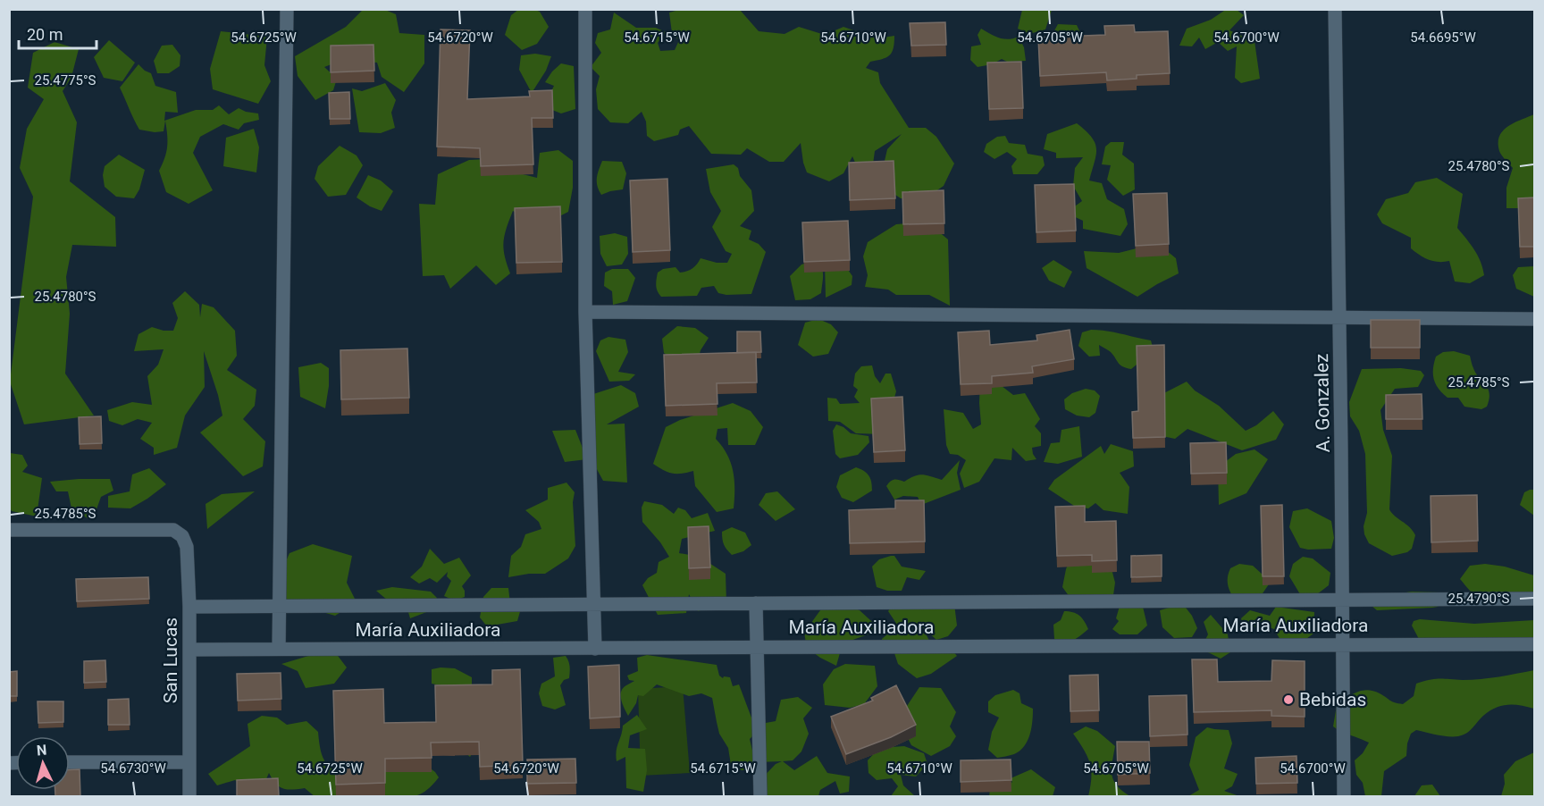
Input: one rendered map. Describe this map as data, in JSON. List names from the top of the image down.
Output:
{
  "streets": {
    "street": ["A. Gonzalez", "María Auxiliadora", "San Lucas"]
  },
  "crossings": [
    ["A. Gonzalez", "María Auxiliadora"],
    ["María Auxiliadora", "San Lucas"]
  ],
  "places": ["Bebidas"],
  "scale_bar": "20 m",
  "north": "top",
  "coordinates": [
    "54.6725°W",
    "54.6720°W",
    "54.6715°W",
    "54.6710°W",
    "54.6705°W",
    "54.6700°W",
    "54.6695°W",
    "25.4775°S",
    "25.4780°S",
    "25.4785°S",
    "25.4790°S",
    "54.6730°W"
  ]
}
